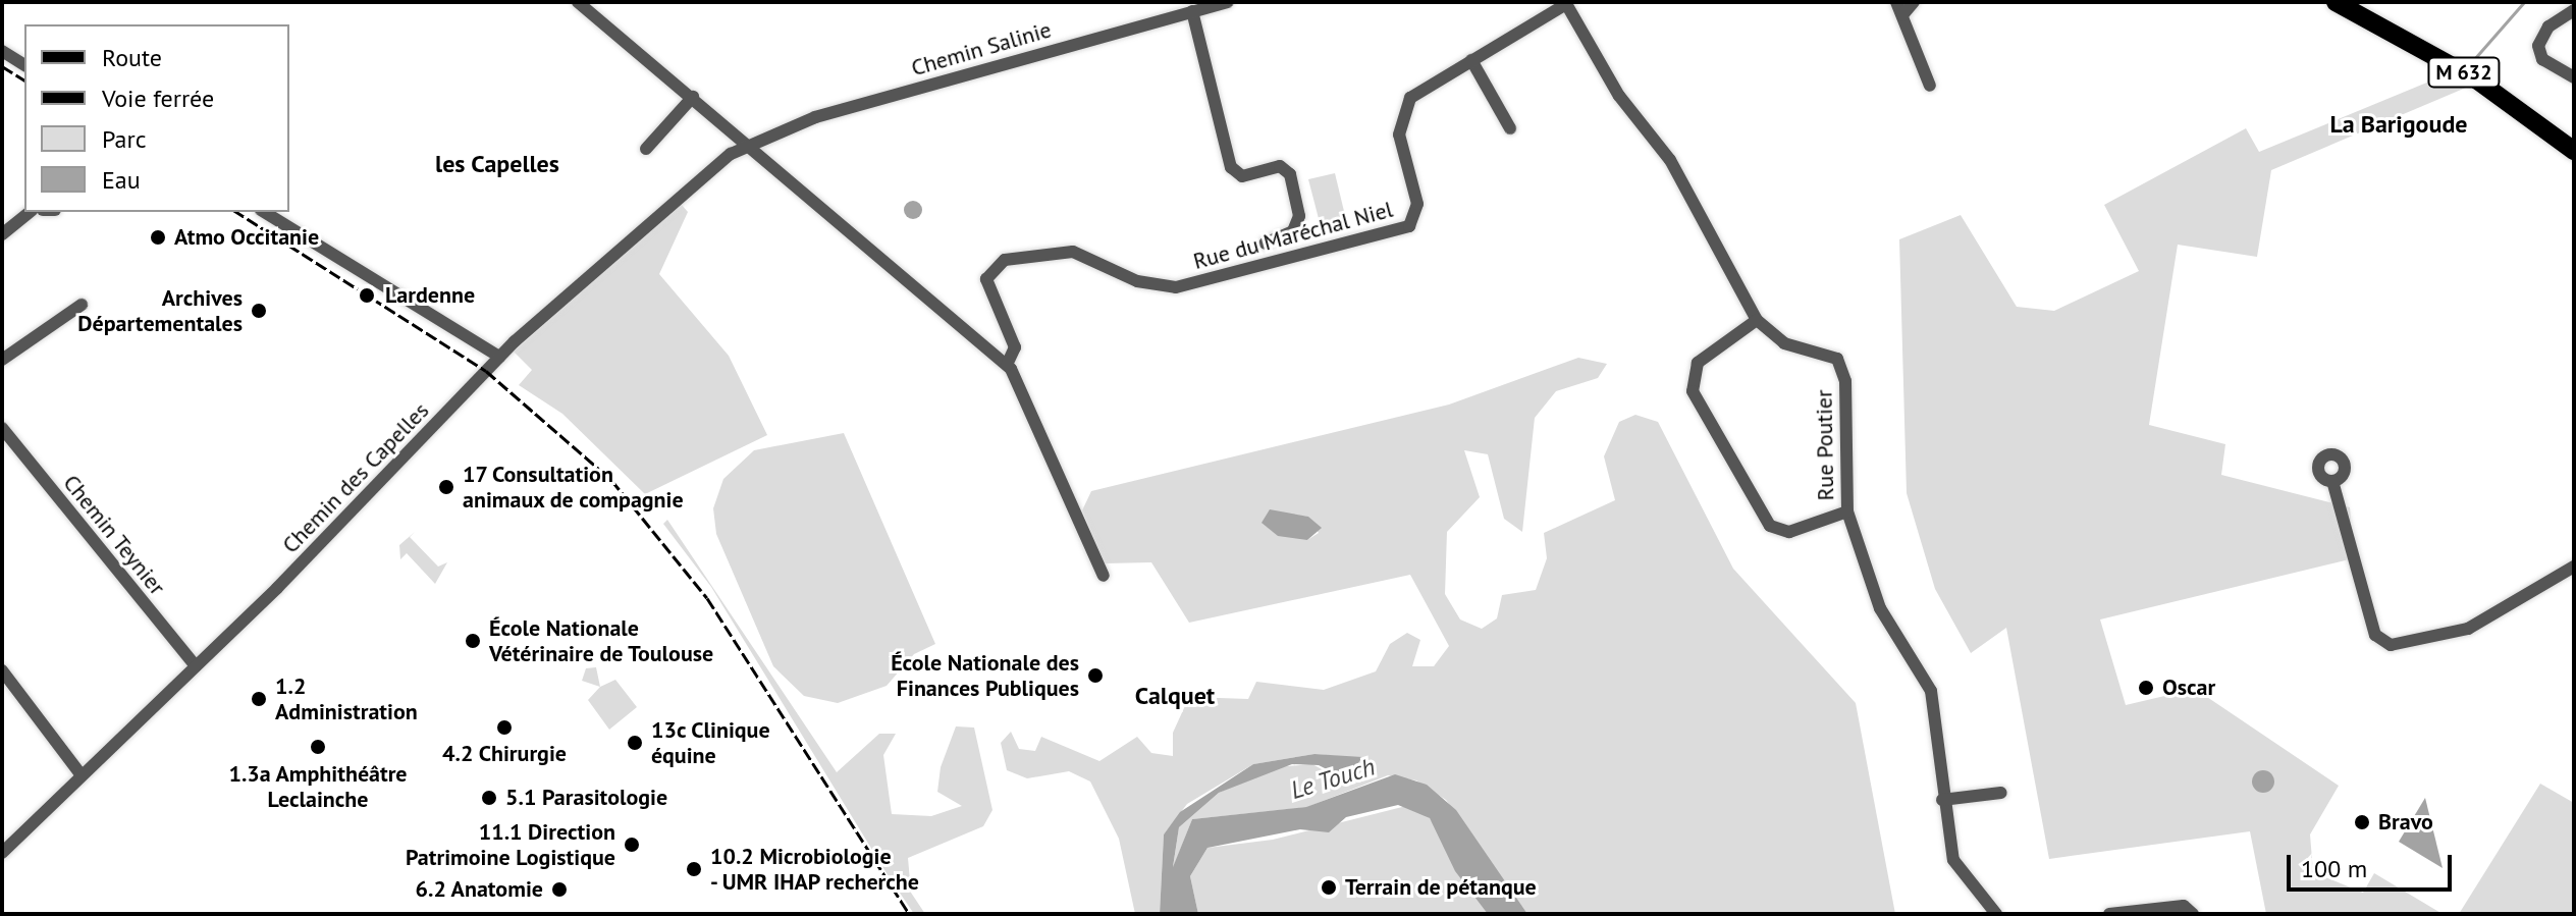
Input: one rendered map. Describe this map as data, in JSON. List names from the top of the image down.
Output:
{
  "streets": {
    "main road": ["M 632"],
    "street": [
      "Chemin Salinie",
      "Rue du Maréchal Niel",
      "Rue Poutier",
      "Chemin des Capelles",
      "Chemin Teynier"
    ]
  },
  "crossings": [
    ["Chemin Salinie", "Chemin des Capelles"],
    ["Rue du Maréchal Niel", "Rue Poutier"],
    ["Chemin des Capelles", "Chemin Teynier"]
  ],
  "districts": ["La Barigoude", "les Capelles", "Calquet"],
  "water": ["Le Touch"],
  "places": [
    "Atmo Occitanie",
    "Lardenne",
    "Archives Départementales",
    "17 Consultation animaux de compagnie",
    "École Nationale Vétérinaire de Toulouse",
    "École Nationale des Finances Publiques",
    "Oscar",
    "1.2 Administration",
    "4.2 Chirurgie",
    "13c Clinique équine",
    "1.3a Amphithéâtre Leclainche",
    "5.1 Parasitologie",
    "Bravo",
    "11.1 Direction Patrimoine Logistique",
    "10.2 Microbiologie - UMR IHAP recherche",
    "Terrain de pétanque",
    "6.2 Anatomie"
  ],
  "legend": [
    "Route",
    "Voie ferrée",
    "Parc",
    "Eau"
  ],
  "scale_bar": "100 m"
}
